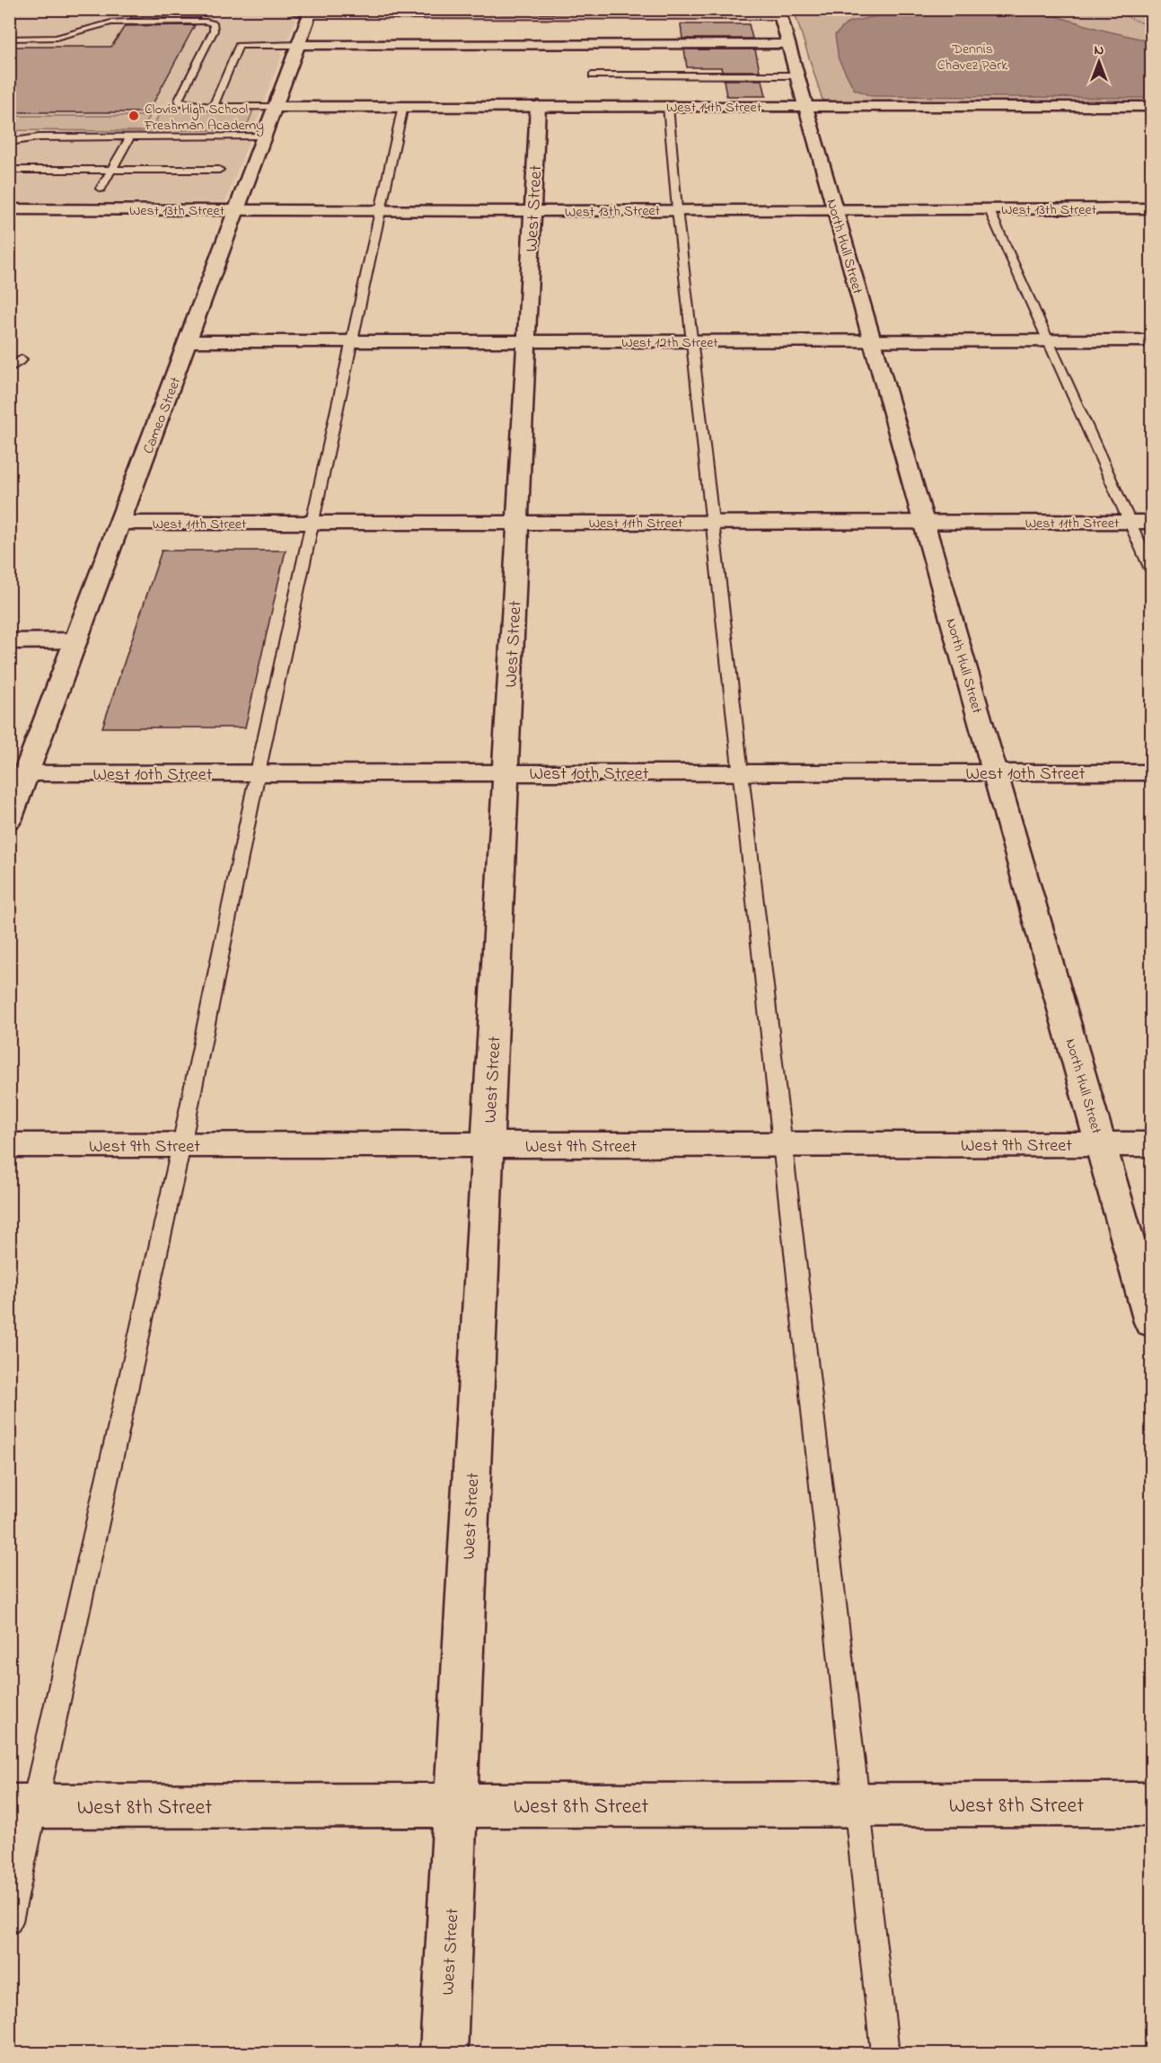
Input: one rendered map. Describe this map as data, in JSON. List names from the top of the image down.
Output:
{
  "streets": {
    "street": [
      "West 14th Street",
      "West Street",
      "West 13th Street",
      "North Hull Street",
      "West 12th Street",
      "Cameo Street",
      "West 11th Street",
      "West 10th Street",
      "West 9th Street",
      "West 8th Street"
    ]
  },
  "crossings": [
    ["West 14th Street", "West Street"],
    ["West 14th Street", "North Hull Street"],
    ["West 14th Street", "Cameo Street"],
    ["West Street", "West 13th Street"],
    ["West Street", "West 12th Street"],
    ["West Street", "West 11th Street"],
    ["West Street", "West 10th Street"],
    ["West Street", "West 9th Street"],
    ["West Street", "West 8th Street"],
    ["West 13th Street", "North Hull Street"],
    ["West 13th Street", "Cameo Street"],
    ["North Hull Street", "West 12th Street"],
    ["North Hull Street", "West 11th Street"],
    ["North Hull Street", "West 10th Street"],
    ["North Hull Street", "West 9th Street"],
    ["West 12th Street", "Cameo Street"],
    ["Cameo Street", "West 11th Street"],
    ["Cameo Street", "West 10th Street"]
  ],
  "parks": ["Dennis Chavez Park"],
  "places": ["Clovis High School Freshman Academy"],
  "north": "top"
}
